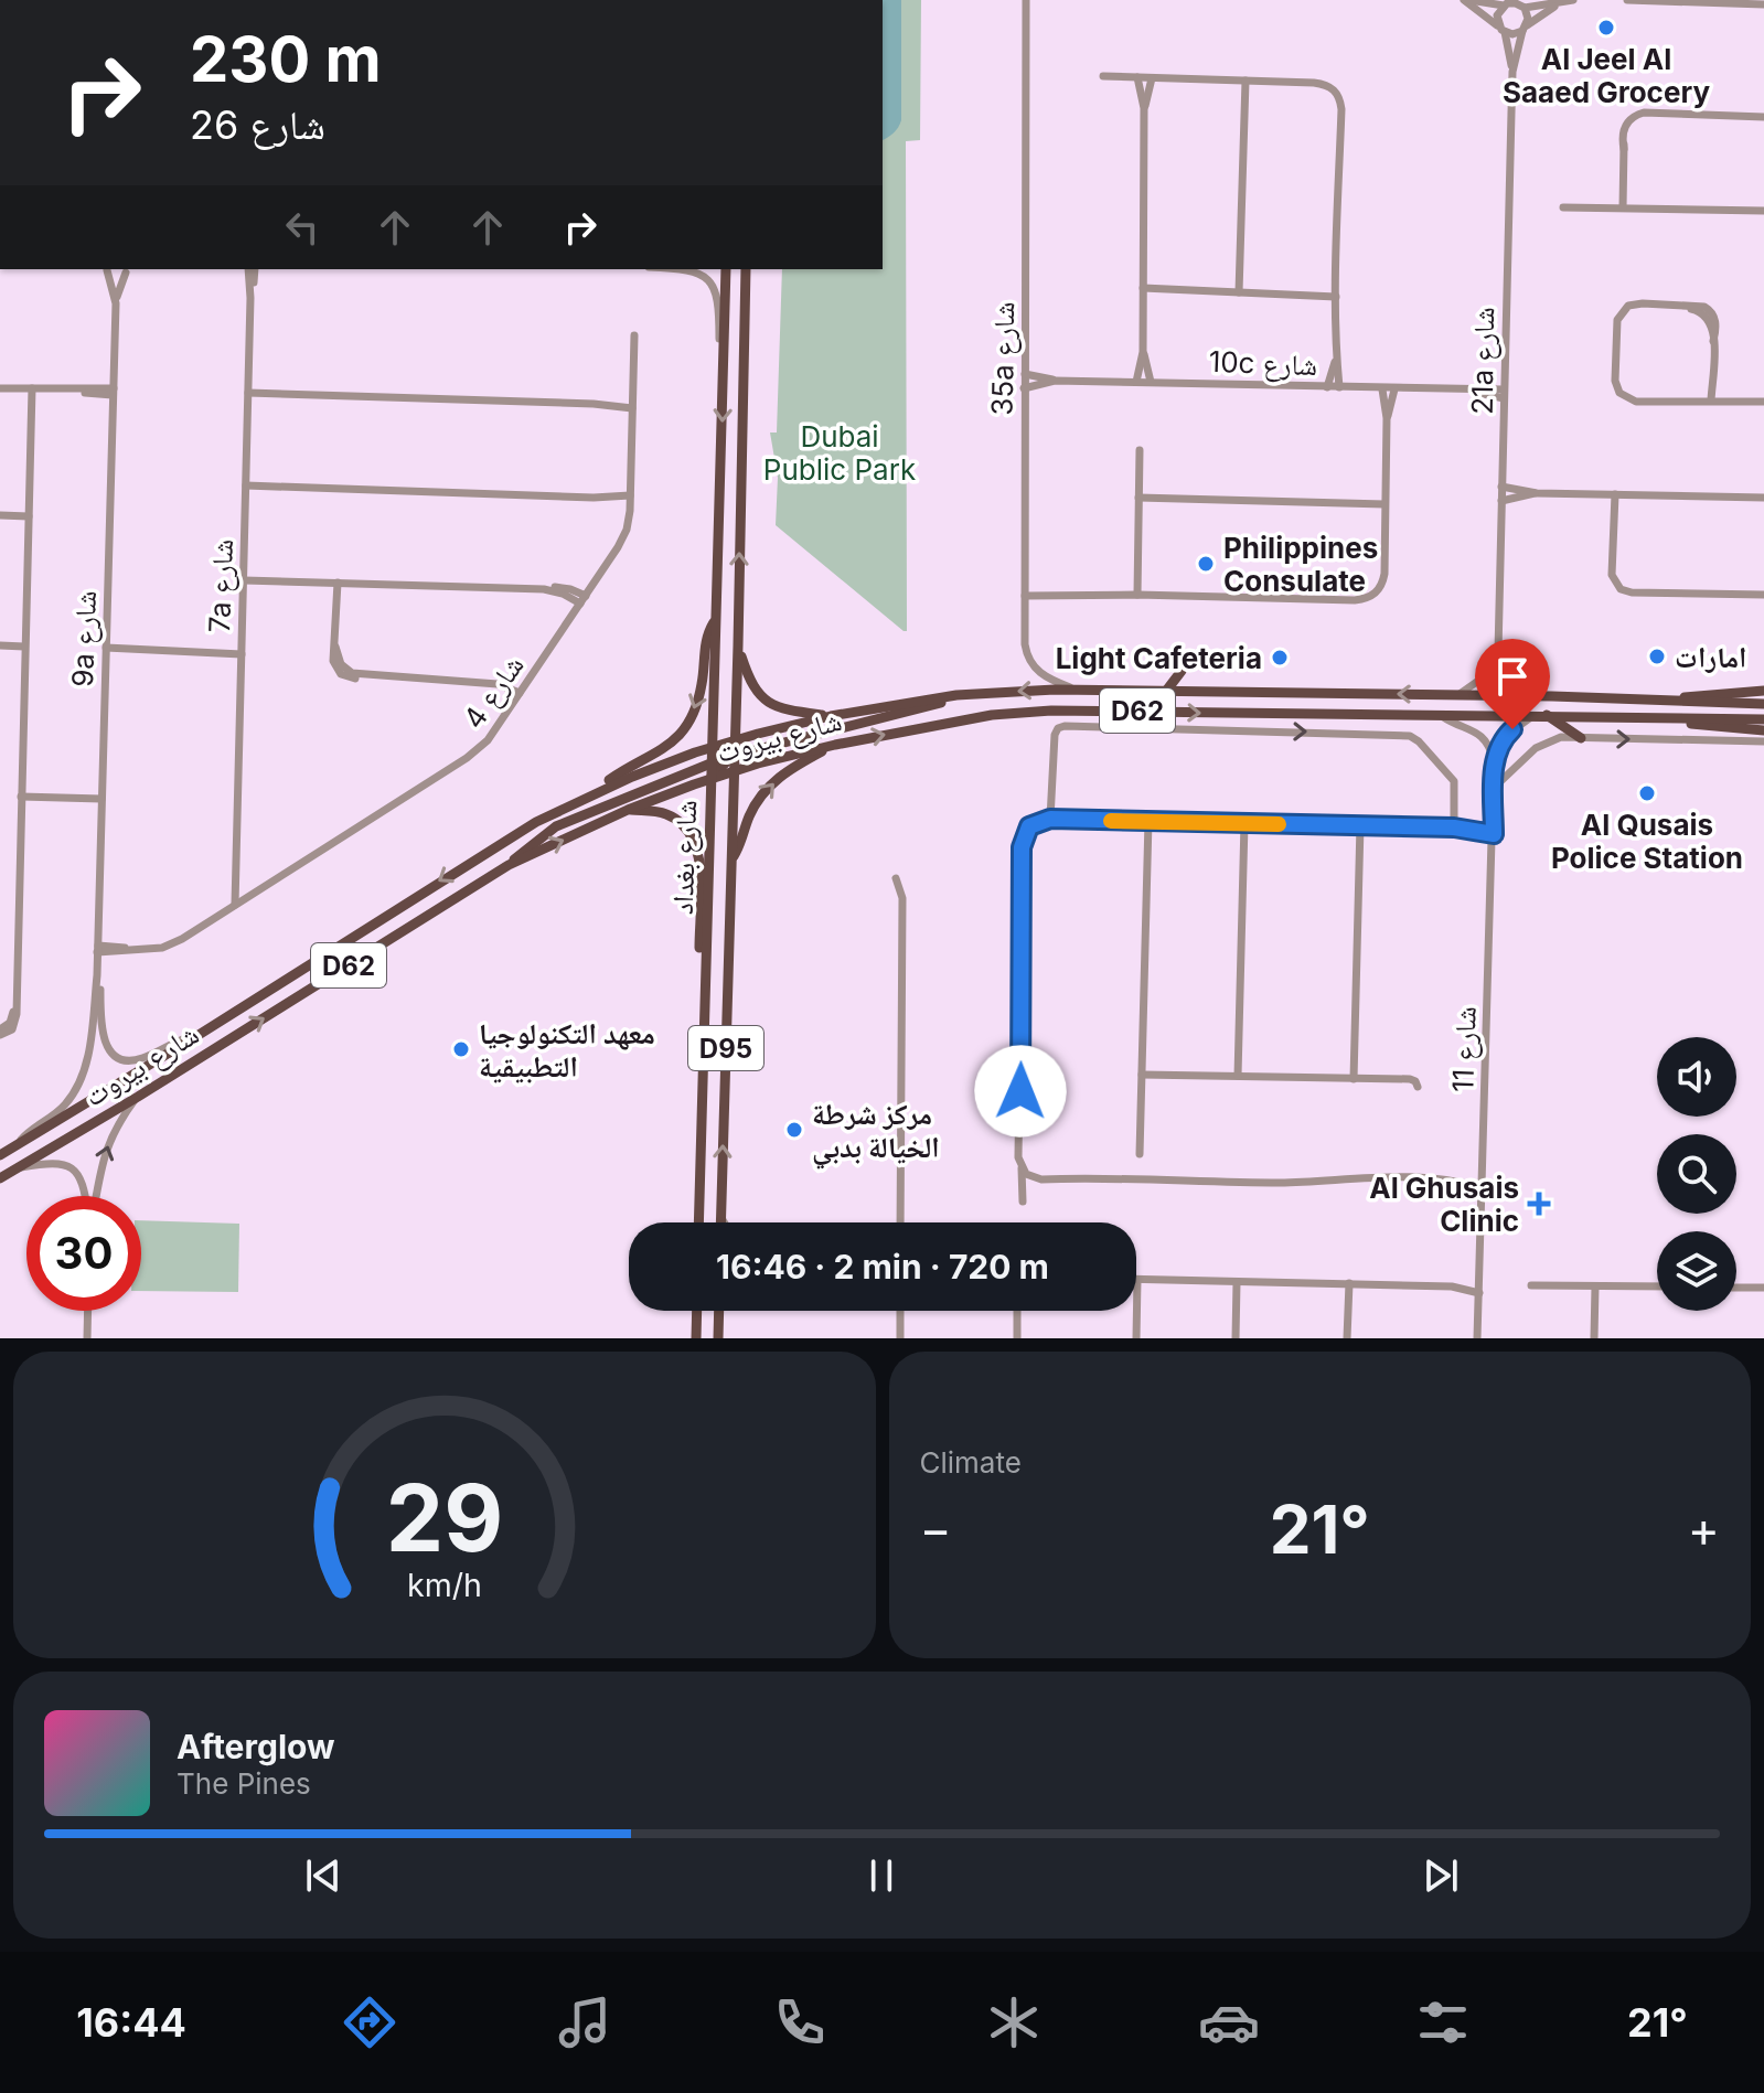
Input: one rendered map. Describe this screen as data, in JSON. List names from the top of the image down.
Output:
{
  "streets": {
    "main road": [
      "D62",
      "شارع بيروت",
      "شارع بغداد",
      "D95"
    ],
    "street": [
      "35a شارع",
      "21a شارع",
      "10c شارع",
      "7a شارع",
      "9a شارع",
      "شارع 4",
      "شارع 11"
    ]
  },
  "crossings": [
    ["35a شارع", "10c شارع"],
    ["35a شارع", "شارع بيروت"],
    ["21a شارع", "10c شارع"],
    ["7a شارع", "شارع 4"],
    ["9a شارع", "شارع 4"],
    ["9a شارع", "شارع بيروت"],
    ["شارع بيروت", "شارع بغداد"]
  ],
  "parks": ["Dubai Public Park"],
  "places": {
    "other": [
      "Al Jeel Al Saaed Grocery",
      "Philippines Consulate",
      "امارات",
      "Light Cafeteria",
      "Al Qusais Police Station",
      "معهد التكنولوجيا التطبيقية",
      "مركز شرطة الخيالة بدبي"
    ],
    "health": ["Al Ghusais Clinic"]
  },
  "page": {
    "turn": ["230 m", "شارع 26"],
    "limit": "30",
    "trip": "16:46 · 2 min · 720 m",
    "tile": "Climate",
    "heat": ["−", "21°", "+"],
    "song": ["Afterglow", "The Pines"],
    "tabs": ["16:44", "21°"],
    "gauge": ["29", "km/h"]
  }
}
